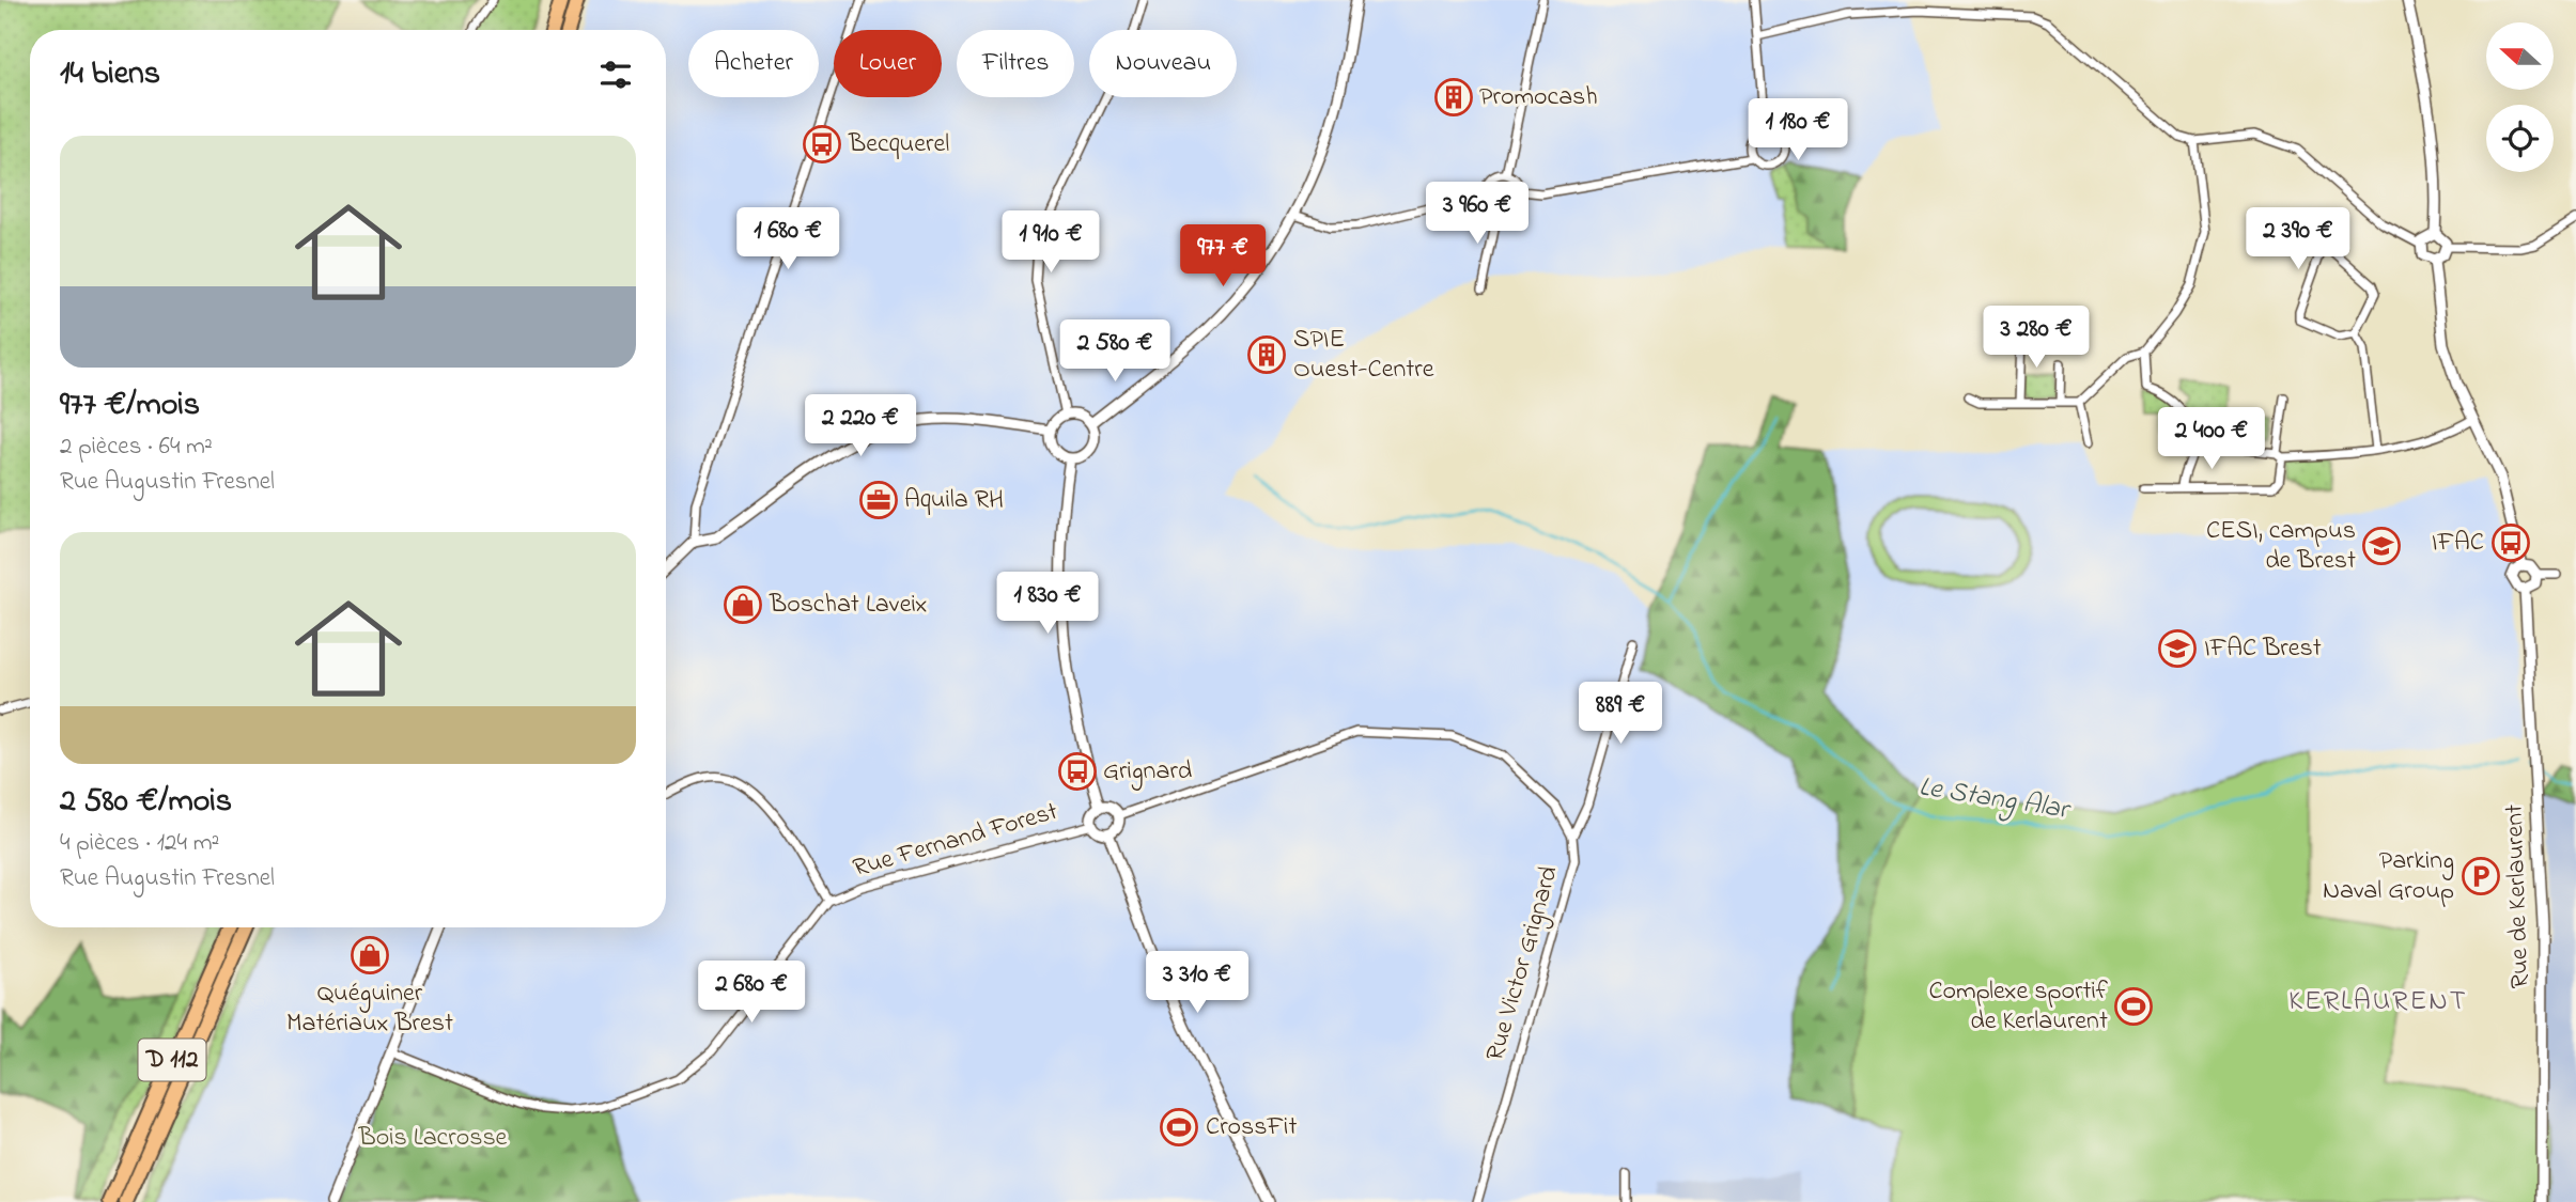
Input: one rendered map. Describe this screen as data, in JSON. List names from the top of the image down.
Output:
{
  "streets": {
    "highway": ["D 112"],
    "street": ["Rue Fernand Forest", "Rue de Kerlaurent", "Rue Victor Grignard"]
  },
  "crossings": [
    ["Rue Fernand Forest", "Rue Victor Grignard"]
  ],
  "districts": ["KERLAURENT"],
  "water": ["Le Stang Alar"],
  "parks": ["Bois Lacrosse"],
  "places": {
    "building": ["Promocash", "SPIE Ouest-Centre"],
    "bus stop": ["Becquerel", "IFAC", "Grignard"],
    "office": ["Aquila RH"],
    "school or university": ["CESI, campus de Brest", "IFAC Brest"],
    "shop": ["Boschat Laveix", "Quéguiner Matériaux Brest"],
    "parking": ["Parking Naval Group"],
    "sports": ["Complexe sportif de Kerlaurent", "CrossFit"]
  },
  "north": "left",
  "page": {
    "chip": [
      "Acheter",
      "Louer",
      "Filtres",
      "Nouveau"
    ],
    "heading": "14 biens",
    "price": [
      "1 180 €",
      "3 960 €",
      "1 680 €",
      "2 390 €",
      "1 910 €",
      "977 €",
      "3 280 €",
      "2 580 €",
      "2 220 €",
      "2 400 €",
      "1 830 €",
      "889 €",
      "3 310 €",
      "2 680 €"
    ],
    "list": [
      {
        "name": "977 €/mois",
        "note": "2 pièces · 64 m² · Rue Augustin Fresnel"
      },
      {
        "name": "2 580 €/mois",
        "note": "4 pièces · 124 m² · Rue Augustin Fresnel"
      }
    ]
  }
}
